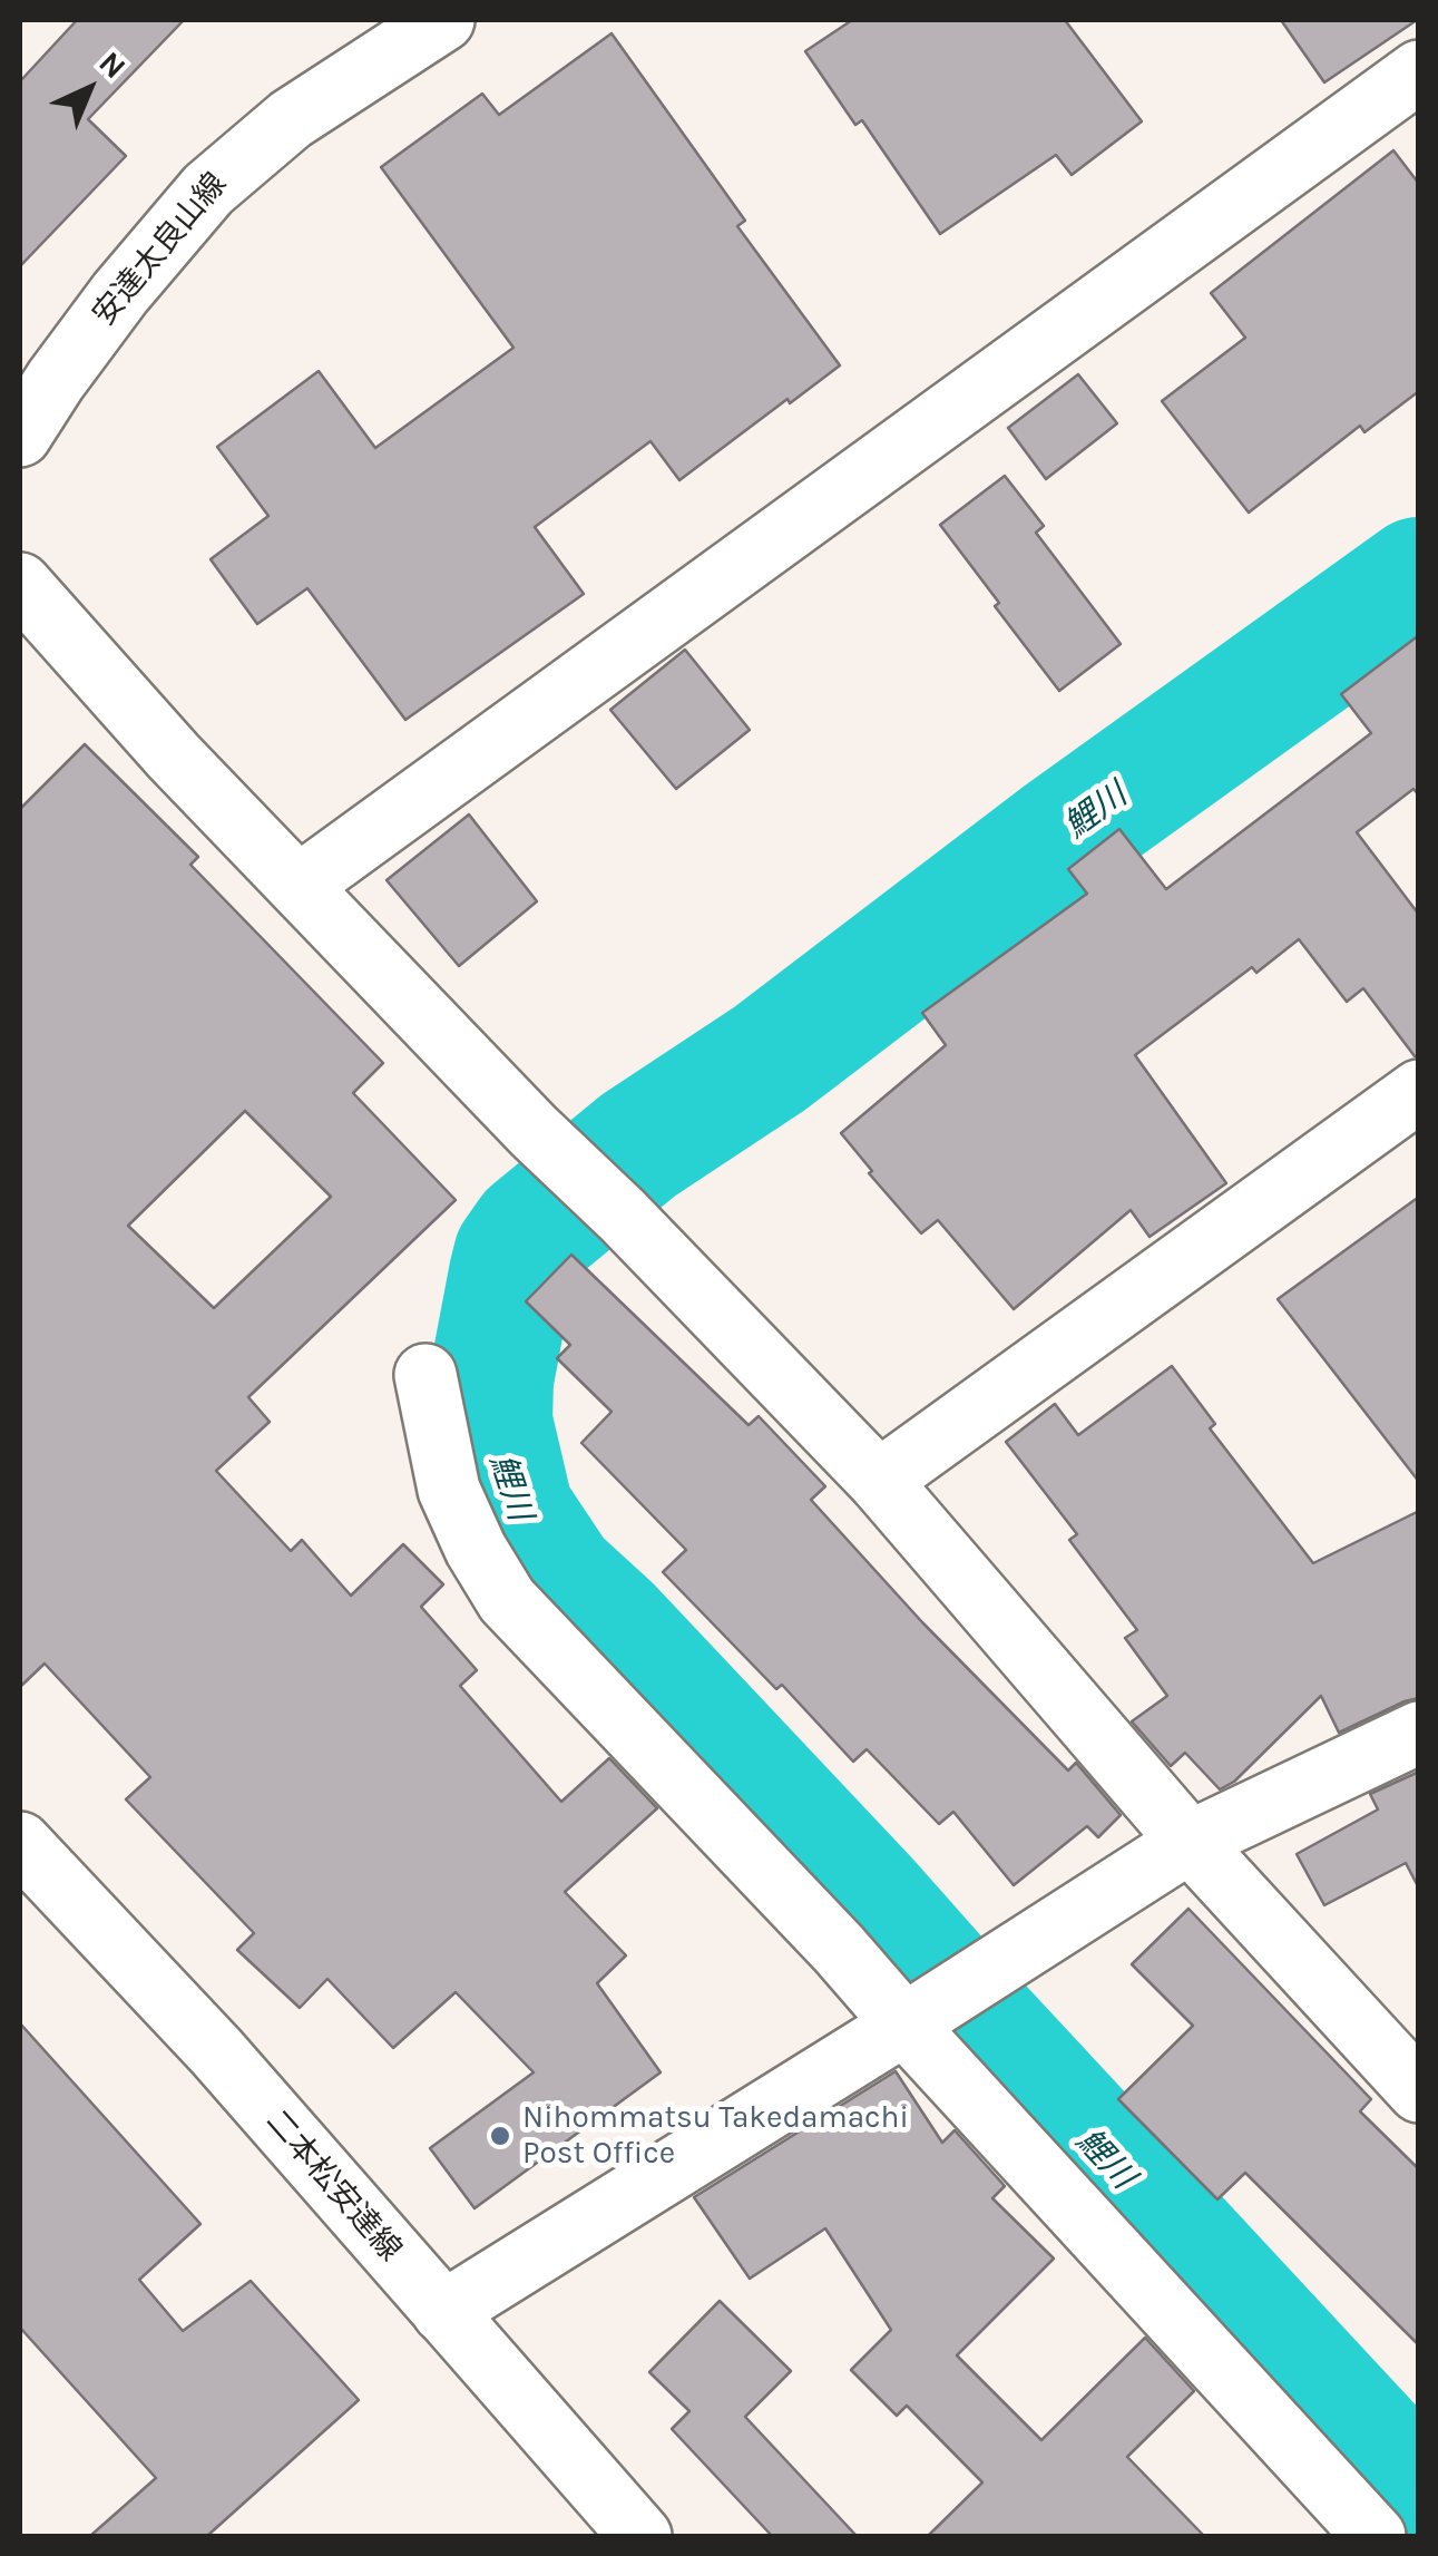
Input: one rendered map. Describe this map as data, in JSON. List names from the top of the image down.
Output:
{
  "streets": {
    "street": ["安達太良山線", "二本松安達線"]
  },
  "water": ["鯉川"],
  "places": ["Nihommatsu Takedamachi Post Office"],
  "north": "top right"
}
